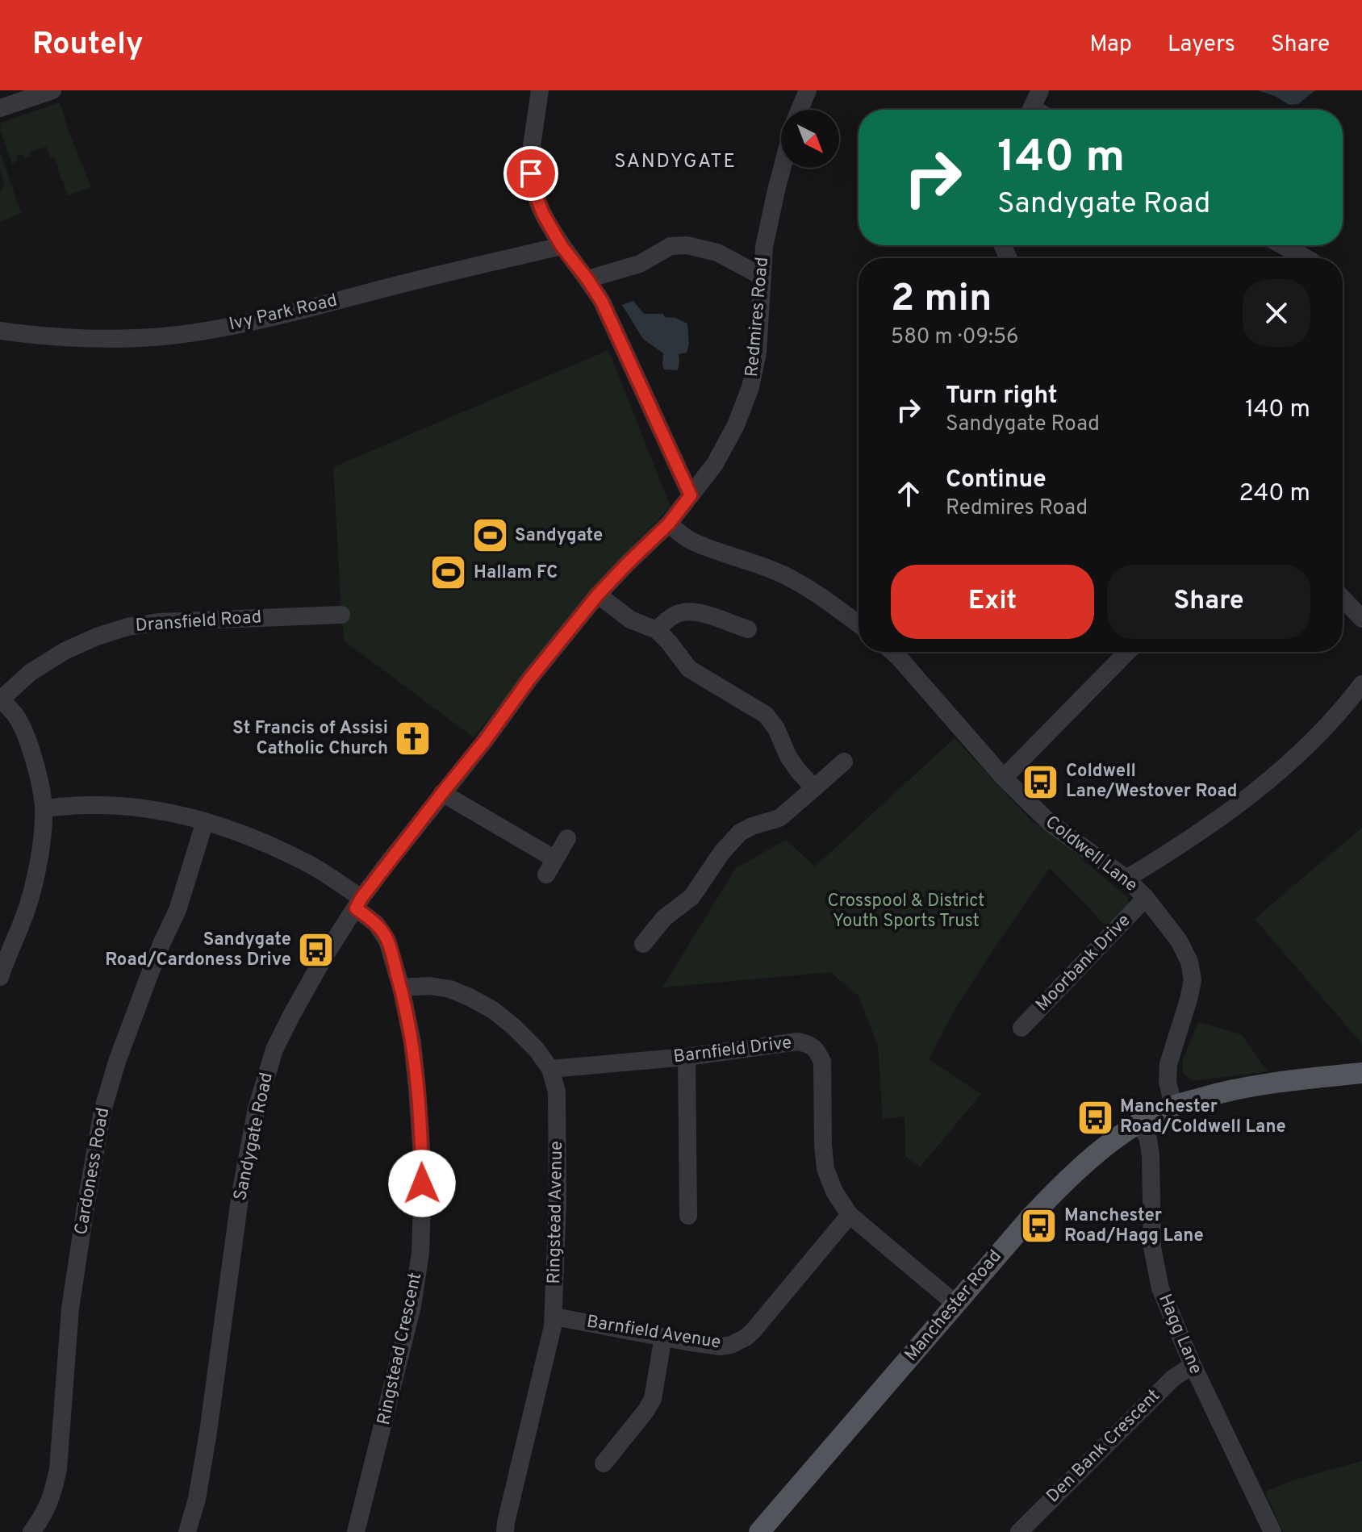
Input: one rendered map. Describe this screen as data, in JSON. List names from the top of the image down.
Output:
{
  "streets": {
    "main road": ["Manchester Road"],
    "street": [
      "Ivy Park Road",
      "Redmires Road",
      "Dransfield Road",
      "Coldwell Lane",
      "Moorbank Drive",
      "Barnfield Drive",
      "Sandygate Road",
      "Cardoness Road",
      "Ringstead Avenue",
      "Barnfield Avenue",
      "Hagg Lane",
      "Ringstead Crescent",
      "Den Bank Crescent"
    ]
  },
  "crossings": [
    ["Redmires Road", "Sandygate Road"],
    ["Coldwell Lane", "Moorbank Drive"],
    ["Coldwell Lane", "Manchester Road"],
    ["Barnfield Drive", "Ringstead Avenue"],
    ["Barnfield Drive", "Barnfield Avenue"],
    ["Sandygate Road", "Ringstead Crescent"],
    ["Cardoness Road", "Ringstead Crescent"],
    ["Ringstead Avenue", "Barnfield Avenue"],
    ["Ringstead Avenue", "Ringstead Crescent"],
    ["Manchester Road", "Hagg Lane"],
    ["Hagg Lane", "Den Bank Crescent"]
  ],
  "districts": ["SANDYGATE"],
  "parks": ["Crosspool & District Youth Sports Trust"],
  "places": {
    "sports": ["Sandygate", "Hallam FC"],
    "church": ["St Francis of Assisi Catholic Church"],
    "bus stop": [
      "Coldwell Lane/Westover Road",
      "Sandygate Road/Cardoness Drive",
      "Manchester Road/Coldwell Lane",
      "Manchester Road/Hagg Lane"
    ]
  },
  "north": "bottom right",
  "page": {
    "header": "Routely",
    "nav": ["Map", "Layers", "Share"],
    "turn": ["140 m", "Sandygate Road"],
    "heading": ["2 min", "580 m · 09:56"],
    "list": [
      {
        "name": "Turn right",
        "note": "Sandygate Road",
        "value": "140 m"
      },
      {
        "name": "Continue",
        "note": "Redmires Road",
        "value": "240 m"
      }
    ],
    "buttons": ["Exit", "Share"]
  }
}
